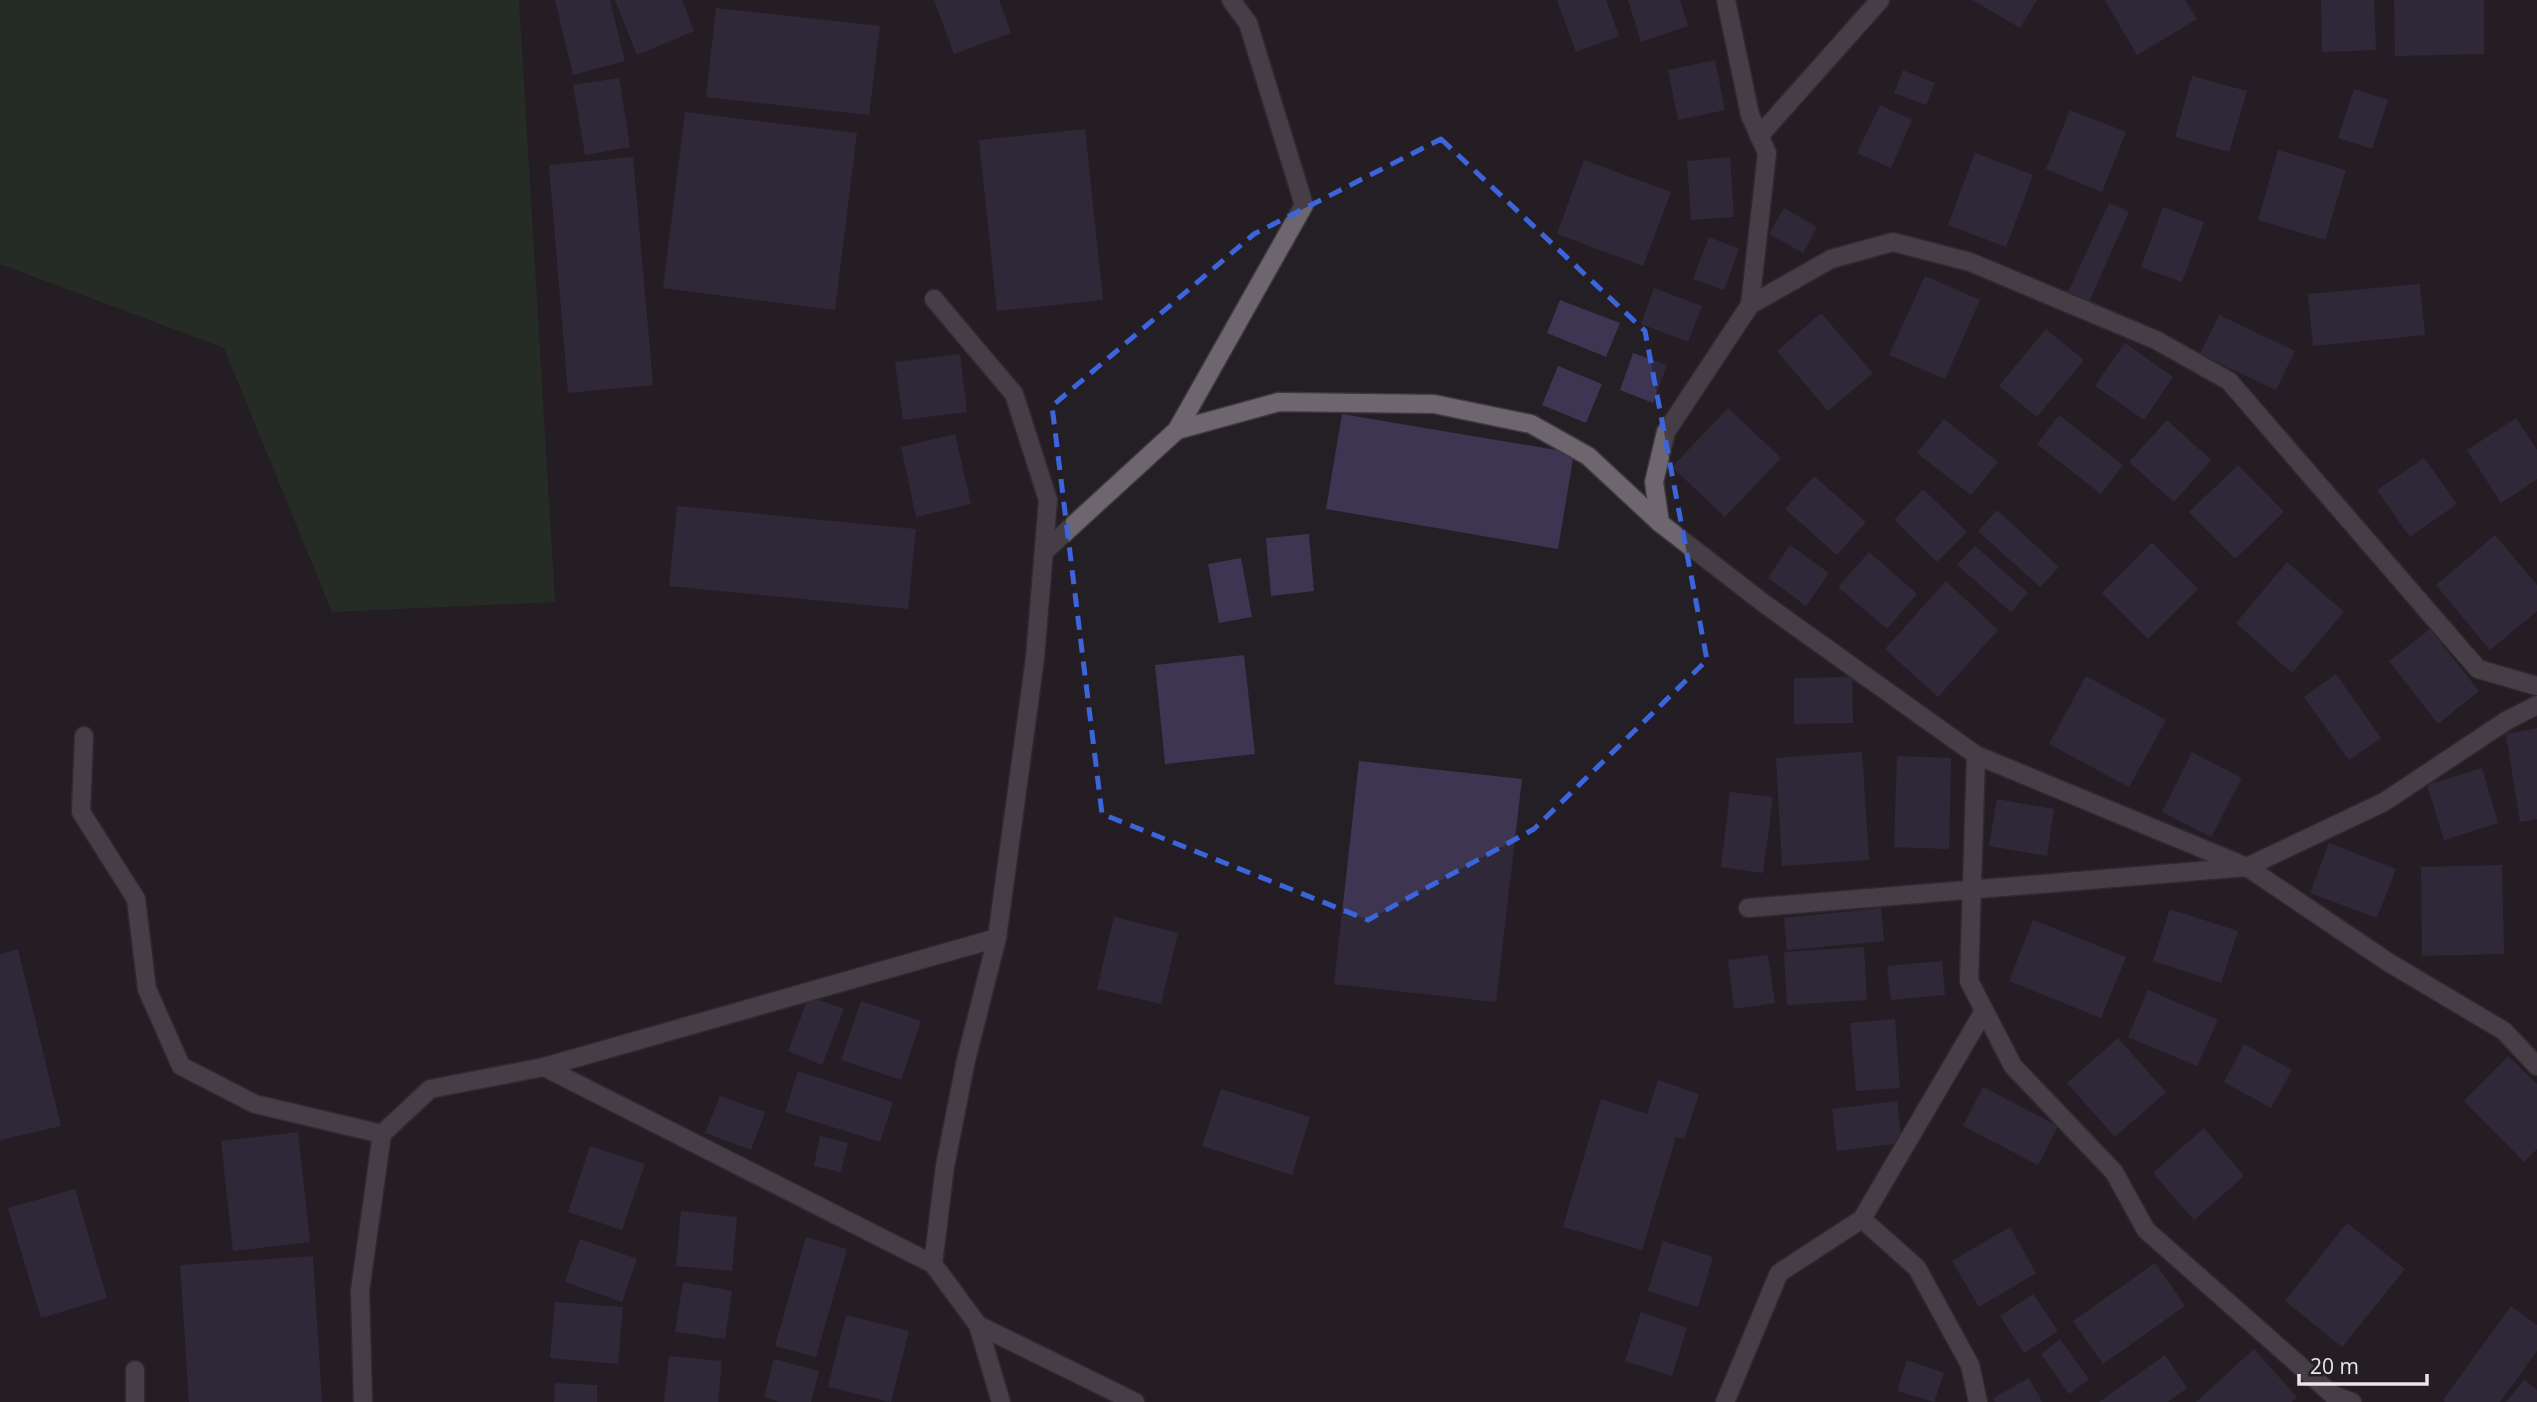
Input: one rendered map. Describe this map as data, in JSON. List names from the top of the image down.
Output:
{
  "scale_bar": "20 m"
}
